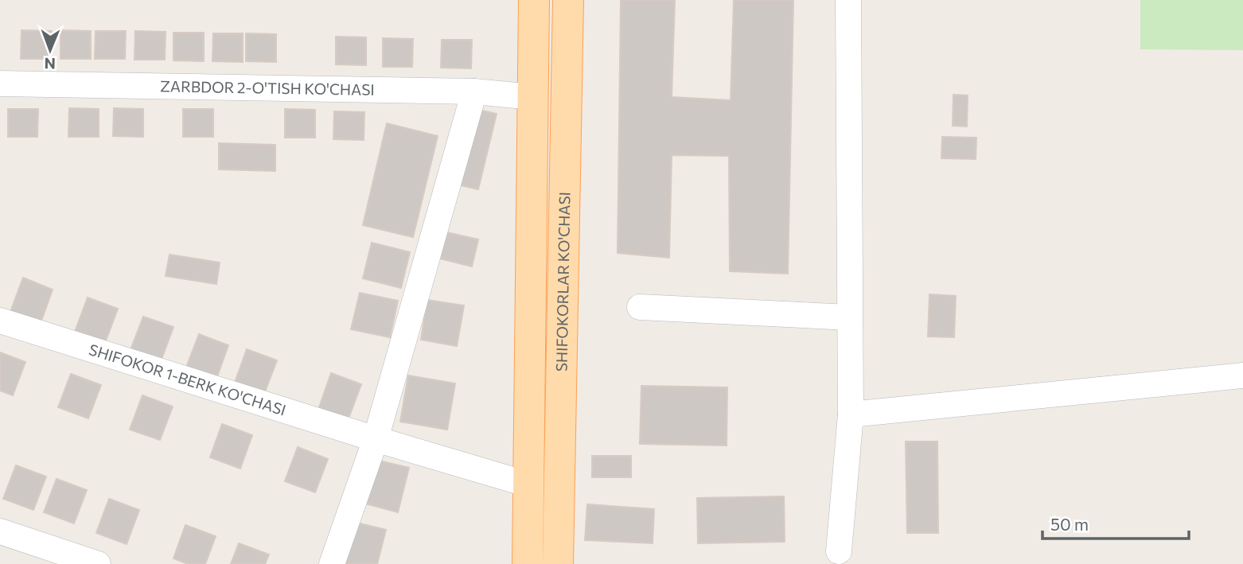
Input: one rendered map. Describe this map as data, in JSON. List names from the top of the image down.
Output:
{
  "streets": {
    "main road": ["SHIFOKORLAR KO'CHASI"],
    "street": ["ZARBDOR 2-O'TISH KO'CHASI", "SHIFOKOR 1-BERK KO'CHASI"]
  },
  "crossings": [
    ["ZARBDOR 2-O'TISH KO'CHASI", "SHIFOKORLAR KO'CHASI"],
    ["SHIFOKORLAR KO'CHASI", "SHIFOKOR 1-BERK KO'CHASI"]
  ],
  "scale_bar": "50 m",
  "north": "bottom"
}
